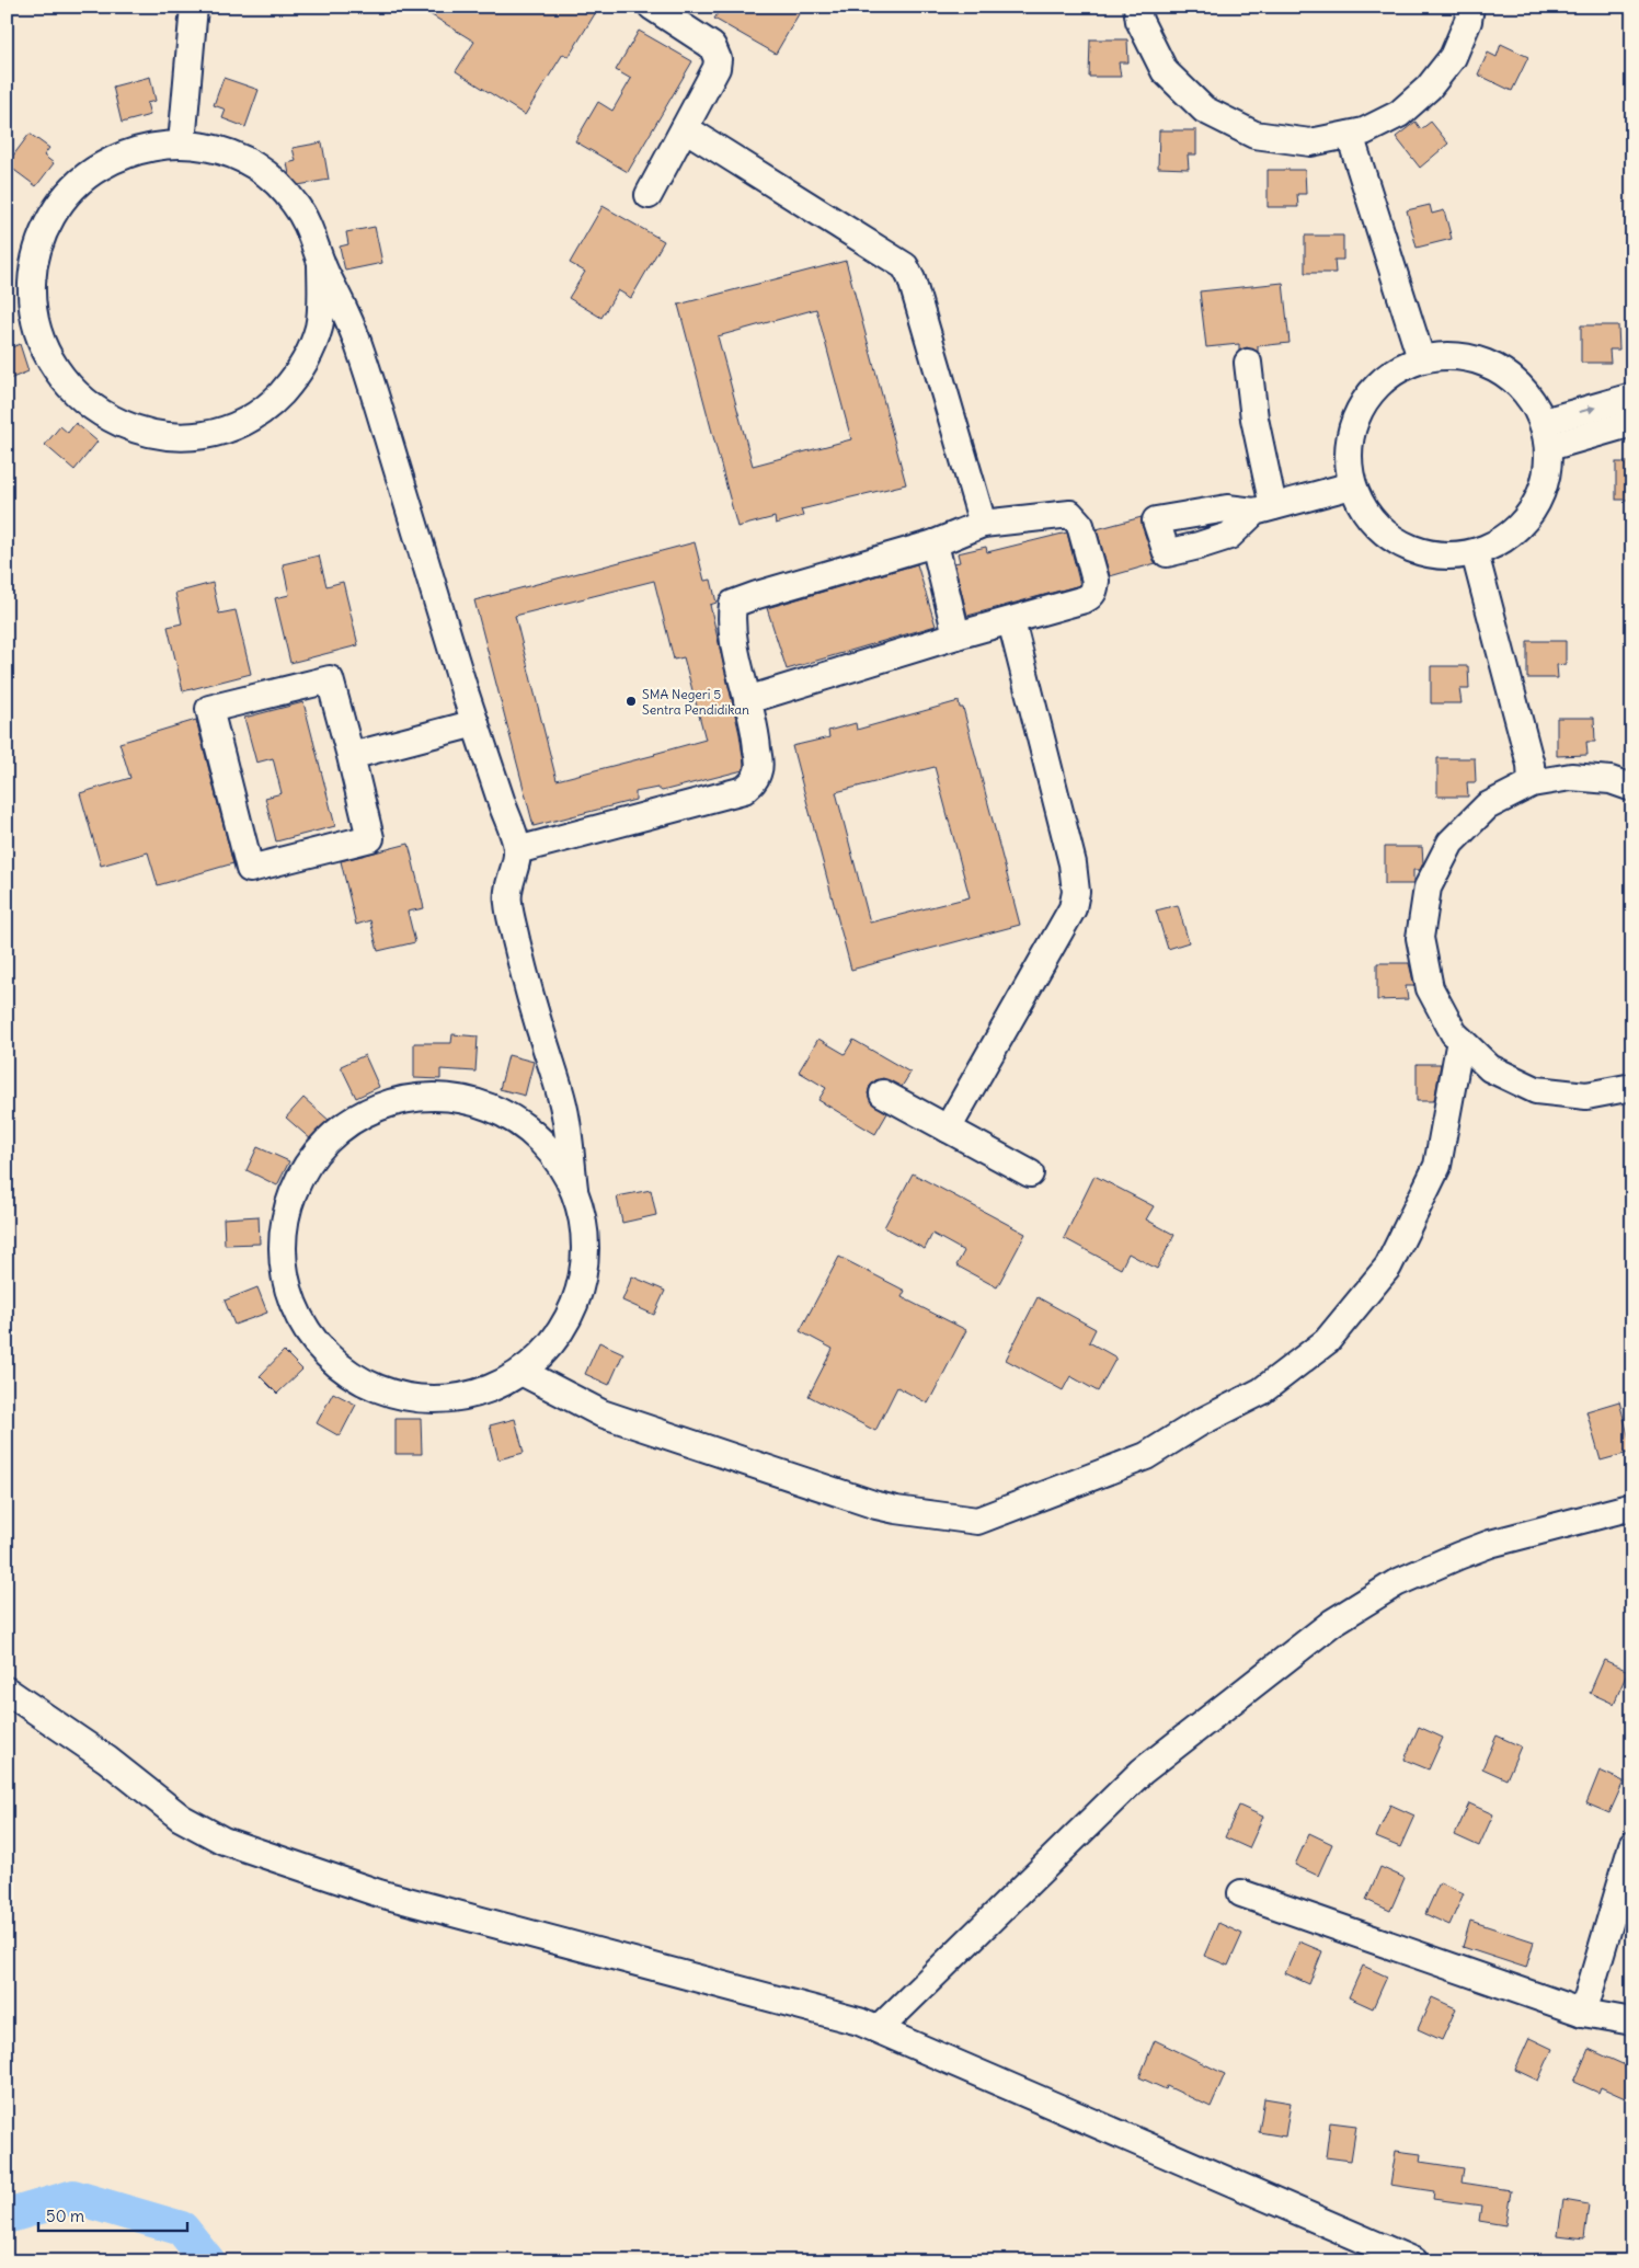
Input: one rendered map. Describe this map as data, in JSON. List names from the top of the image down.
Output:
{
  "places": ["SMA Negeri 5 Sentra Pendidikan"],
  "scale_bar": "50 m"
}
